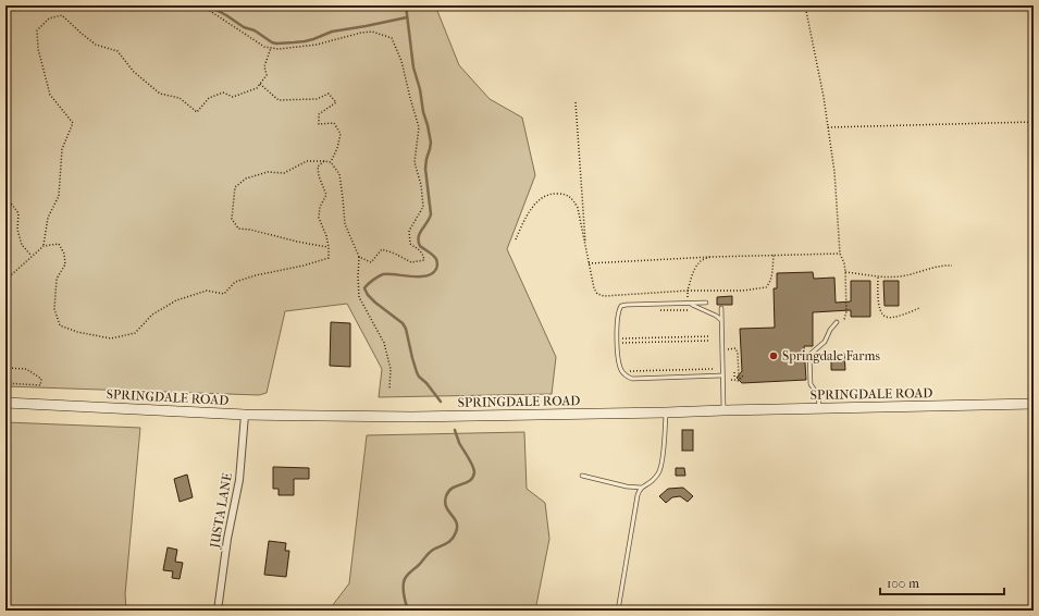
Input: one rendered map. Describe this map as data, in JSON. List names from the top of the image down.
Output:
{
  "streets": {
    "main road": ["SPRINGDALE ROAD"],
    "street": ["JUSTA LANE"]
  },
  "crossings": [
    ["SPRINGDALE ROAD", "JUSTA LANE"]
  ],
  "places": ["Springdale Farms"],
  "scale_bar": "100 m"
}
